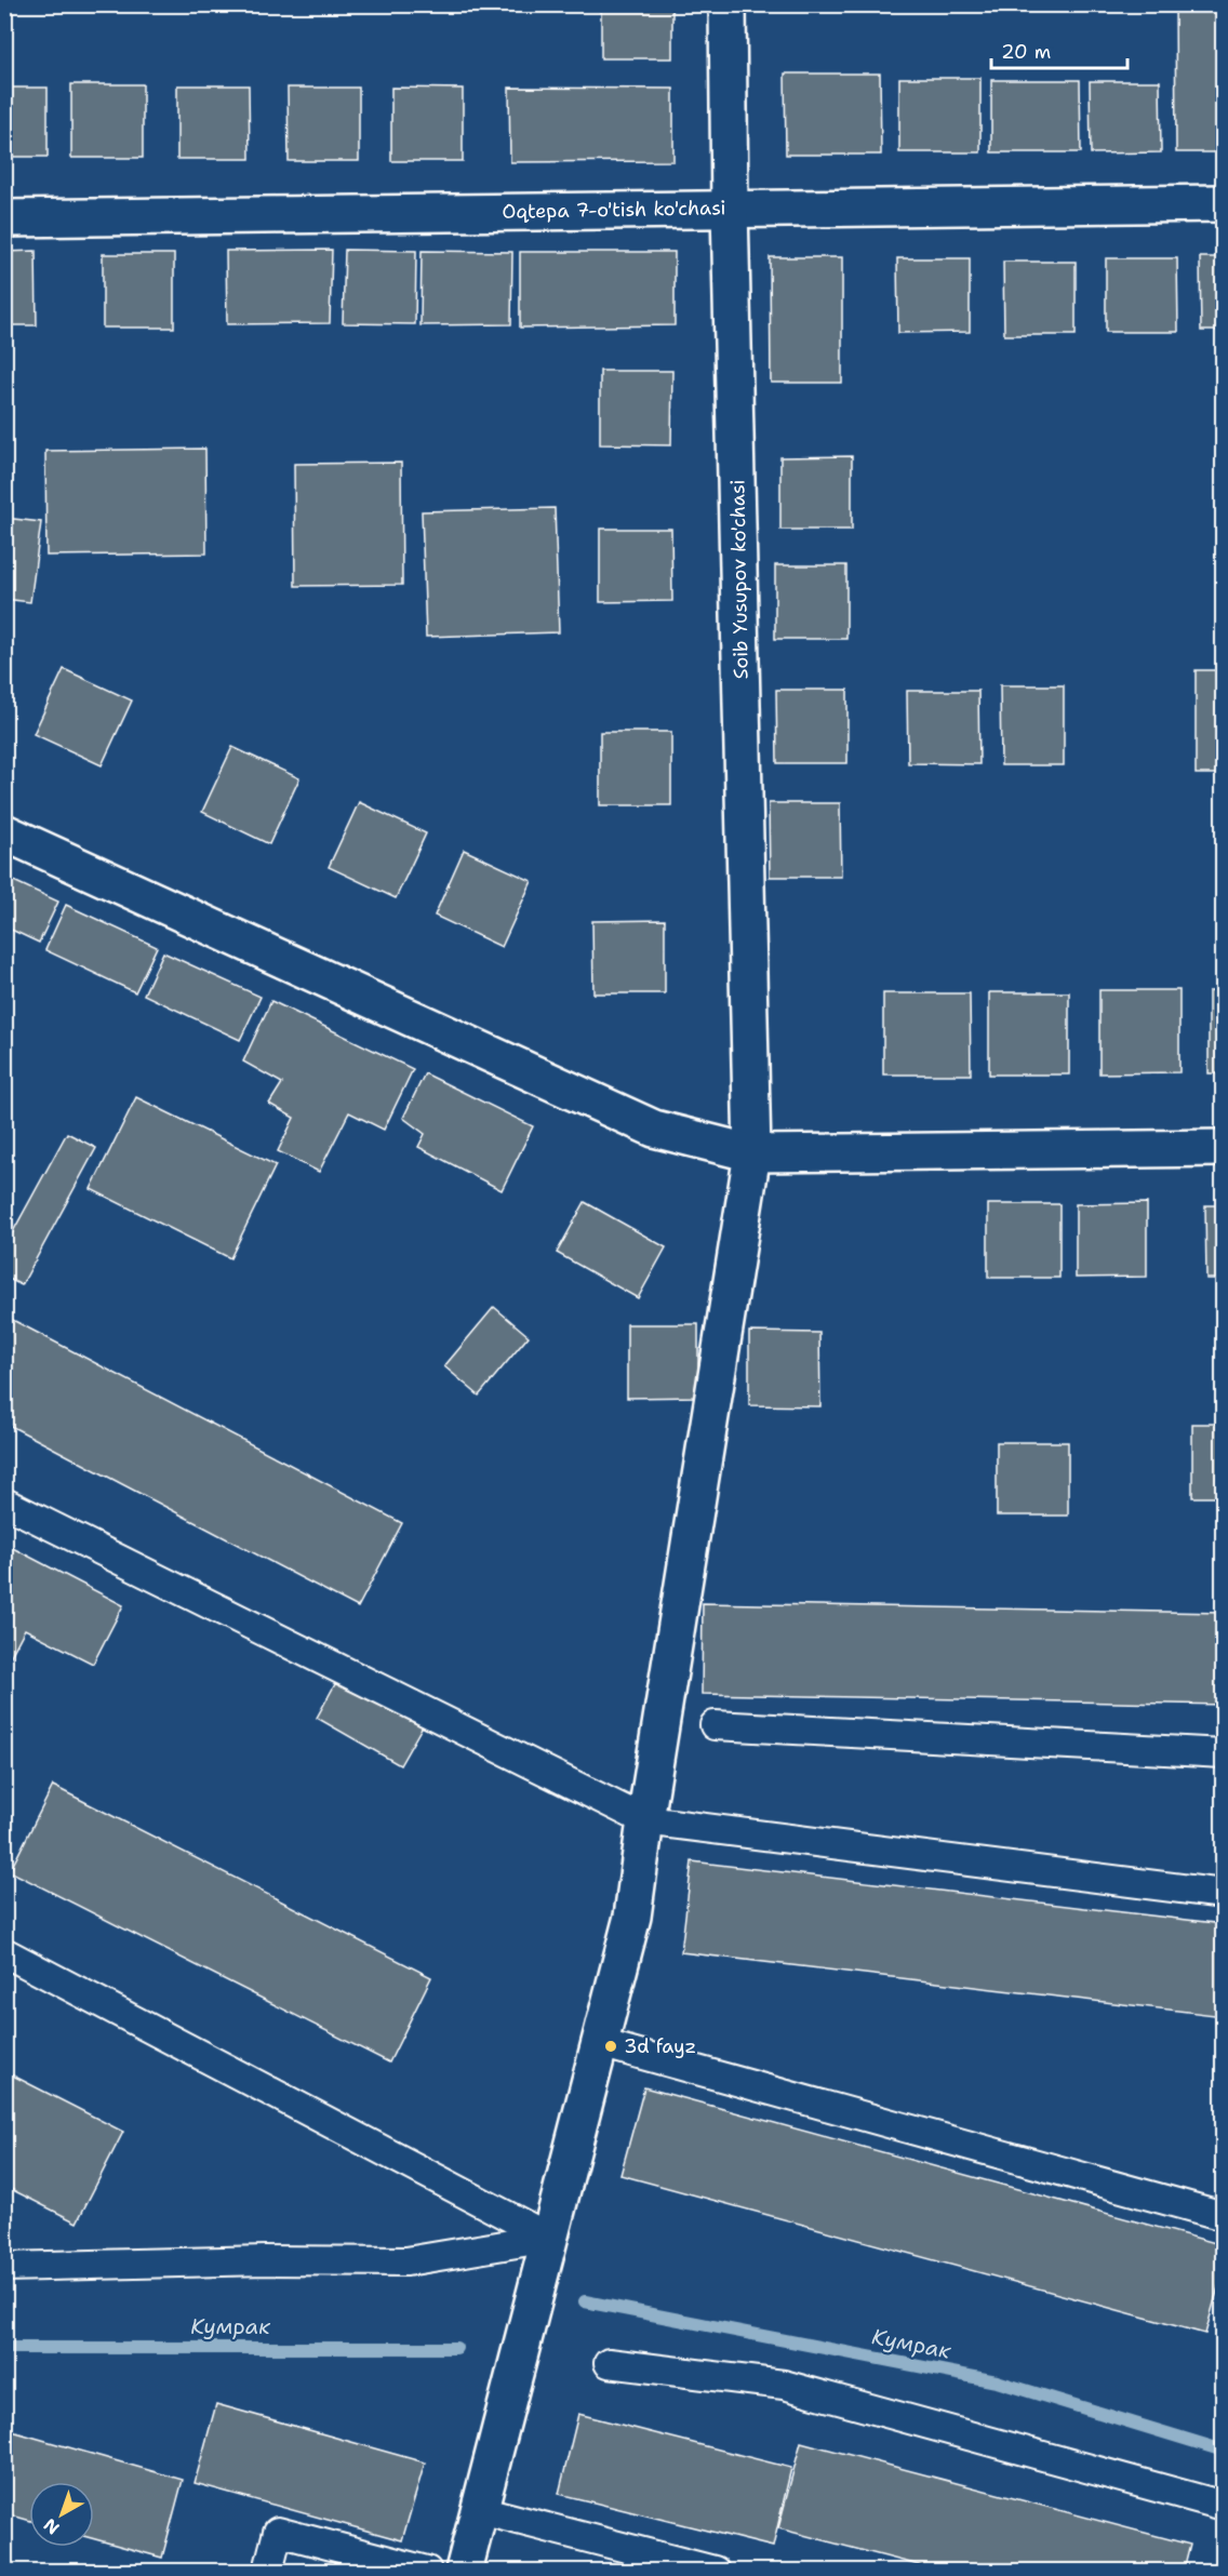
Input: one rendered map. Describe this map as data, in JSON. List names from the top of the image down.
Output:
{
  "streets": {
    "street": ["Oqtepa 7-o'tish ko'chasi", "Soib Yusupov ko'chasi"]
  },
  "crossings": [
    ["Oqtepa 7-o'tish ko'chasi", "Soib Yusupov ko'chasi"]
  ],
  "water": ["Кумрак"],
  "places": ["3d fayz"],
  "scale_bar": "20 m",
  "north": "bottom left"
}
